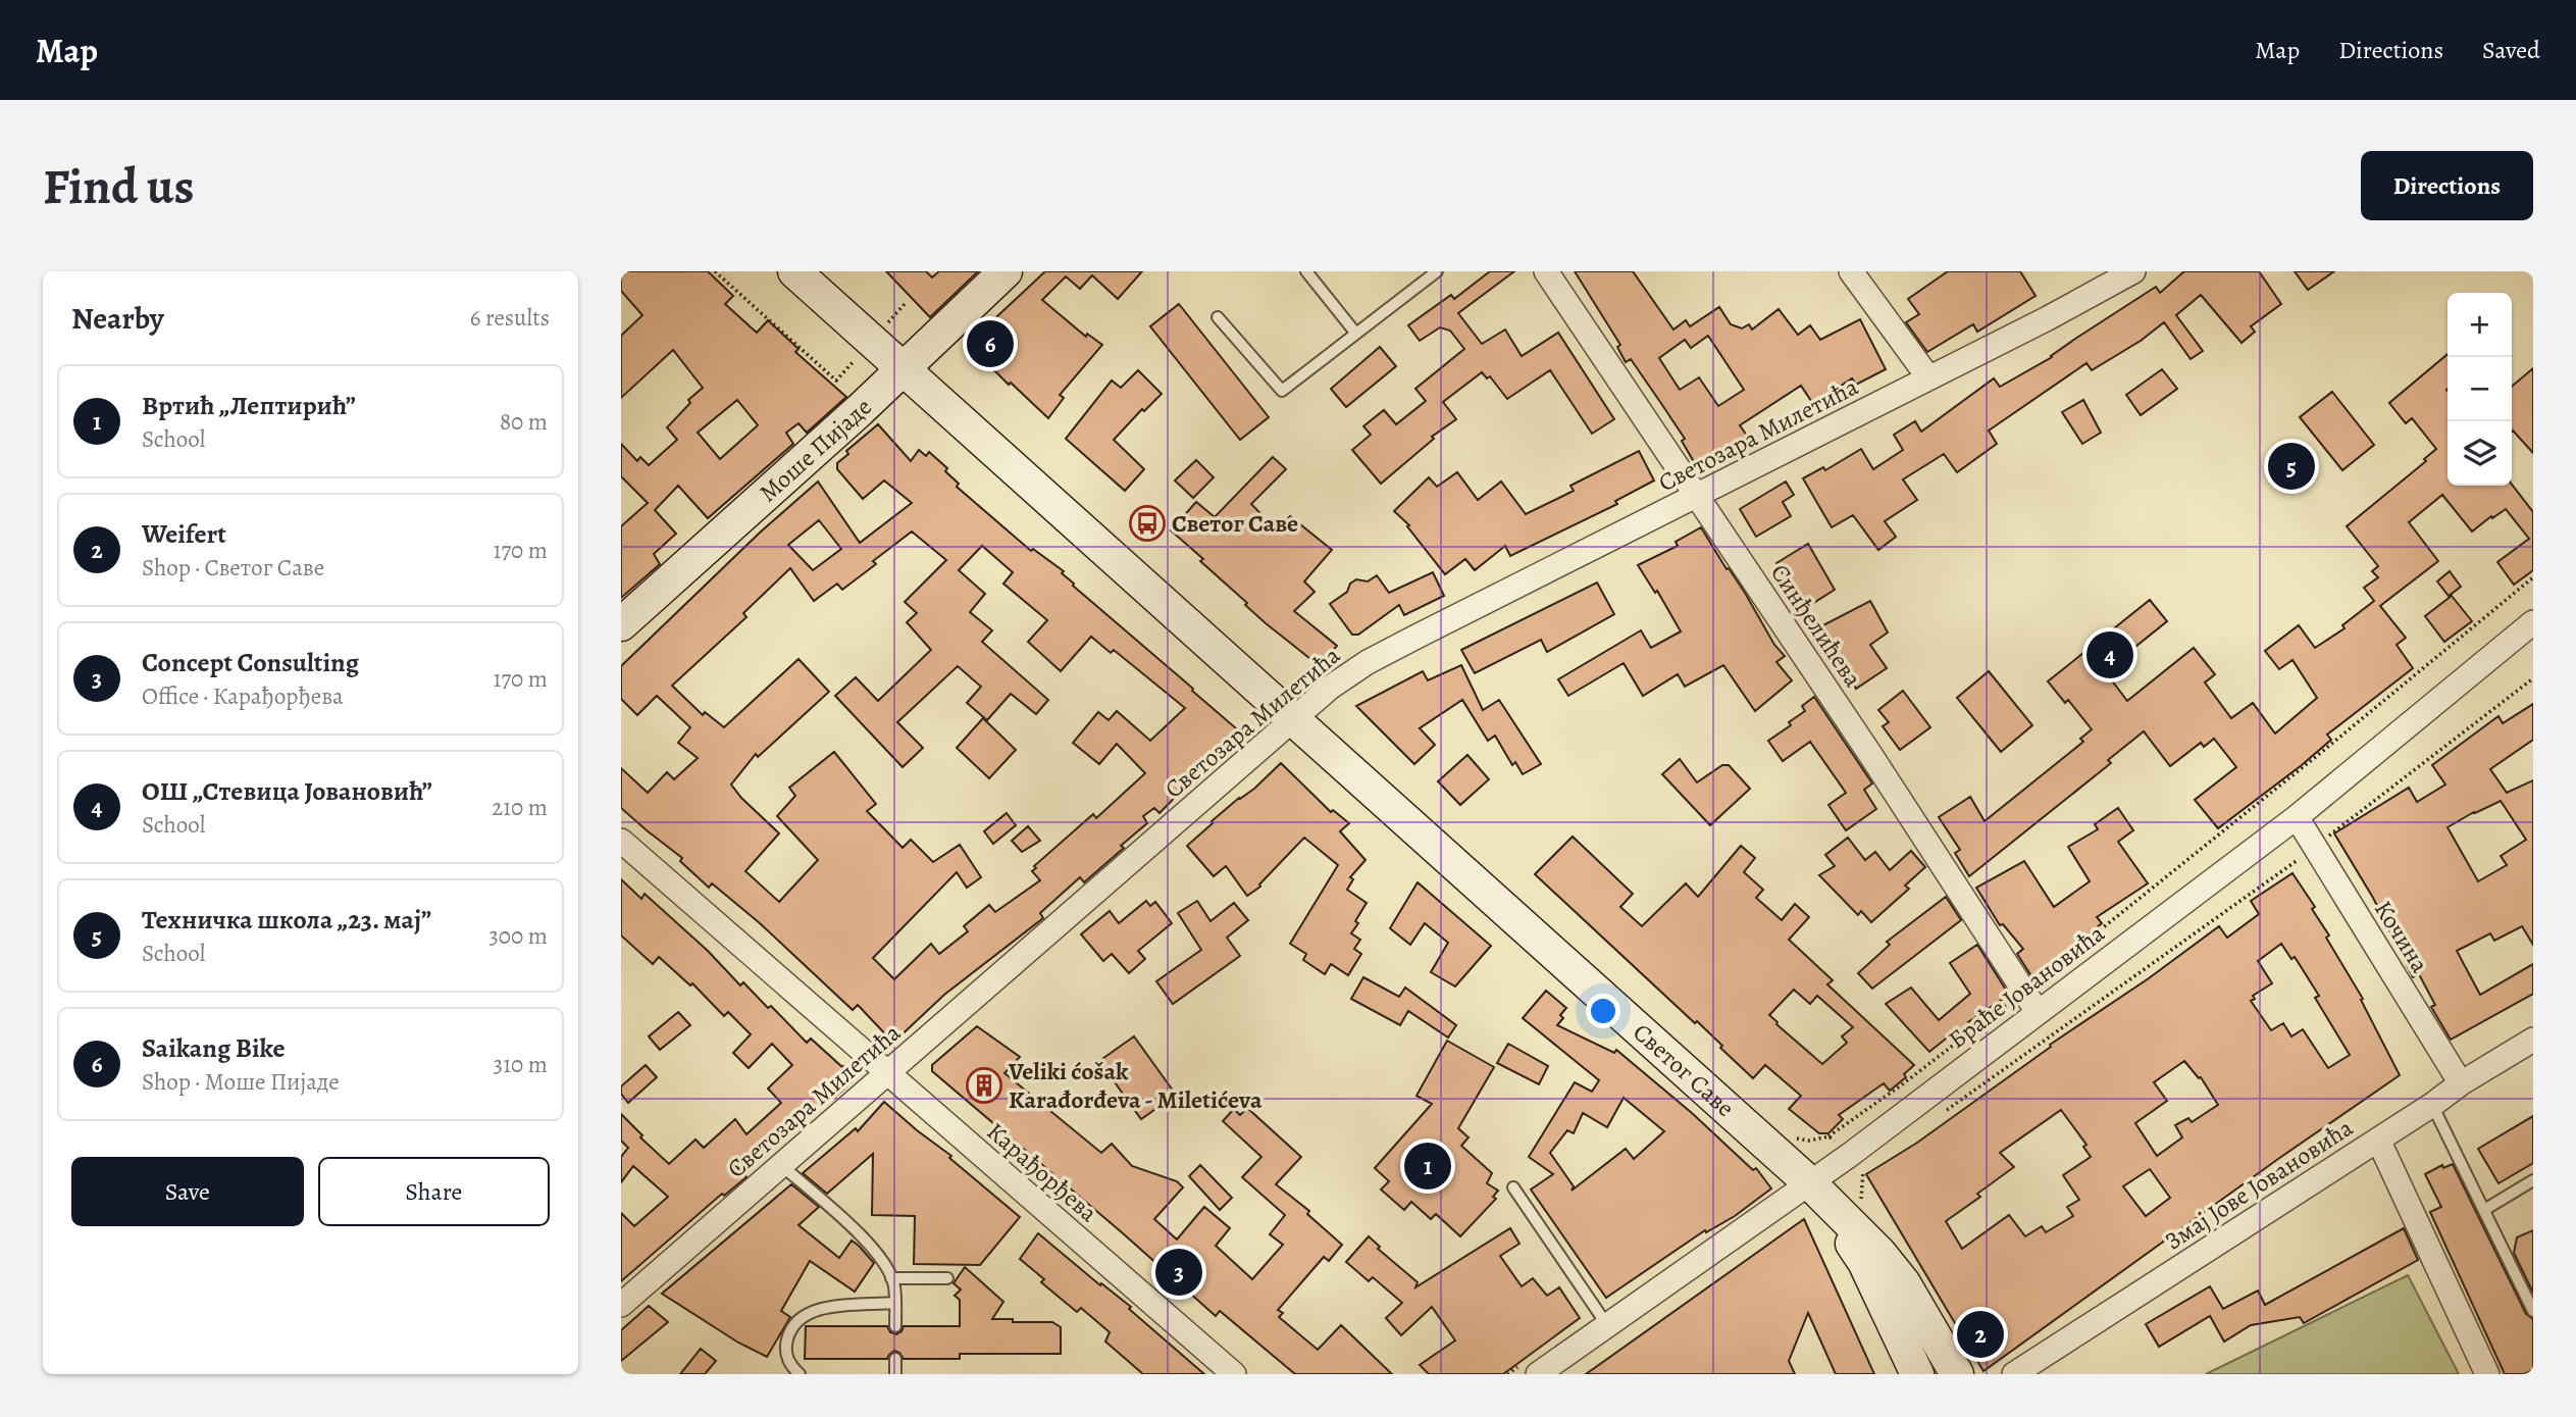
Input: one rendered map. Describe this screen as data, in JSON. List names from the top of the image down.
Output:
{
  "streets": {
    "street": [
      "Светозара Милетића",
      "Моше Пијаде",
      "Синђелићева",
      "Кочина",
      "Браће Јовановића",
      "Светог Саве",
      "Карађорђева",
      "Змај Јове Јовановића"
    ]
  },
  "crossings": [
    ["Светозара Милетића", "Синђелићева"],
    ["Светозара Милетића", "Светог Саве"],
    ["Светозара Милетића", "Карађорђева"],
    ["Моше Пијаде", "Светог Саве"],
    ["Синђелићева", "Браће Јовановића"],
    ["Кочина", "Браће Јовановића"],
    ["Кочина", "Змај Јове Јовановића"],
    ["Браће Јовановића", "Светог Саве"]
  ],
  "places": {
    "bus stop": ["Светог Саве"],
    "building": ["Veliki ćošak Karađorđeva - Miletićeva"]
  },
  "page": {
    "header": "Map",
    "nav": ["Map", "Directions", "Saved"],
    "buttons": [
      "Directions",
      ["Save", "Share"]
    ],
    "title": "Find us",
    "heading": ["Nearby", "6 results"],
    "map_buttons": ["+", "−"],
    "pins": [
      "6",
      "5",
      "4",
      "1",
      "3",
      "2"
    ],
    "list": [
      {
        "mark": "1",
        "name": "Вртић „Лептирић”",
        "note": "School",
        "value": "80 m"
      },
      {
        "mark": "2",
        "name": "Weifert",
        "note": "Shop · Светог Саве",
        "value": "170 m"
      },
      {
        "mark": "3",
        "name": "Concept Consulting",
        "note": "Office · Карађорђева",
        "value": "170 m"
      },
      {
        "mark": "4",
        "name": "ОШ „Стевица Јовановић”",
        "note": "School",
        "value": "210 m"
      },
      {
        "mark": "5",
        "name": "Техничка школа „23. мај”",
        "note": "School",
        "value": "300 m"
      },
      {
        "mark": "6",
        "name": "Saikang Bike",
        "note": "Shop · Моше Пијаде",
        "value": "310 m"
      }
    ]
  }
}
